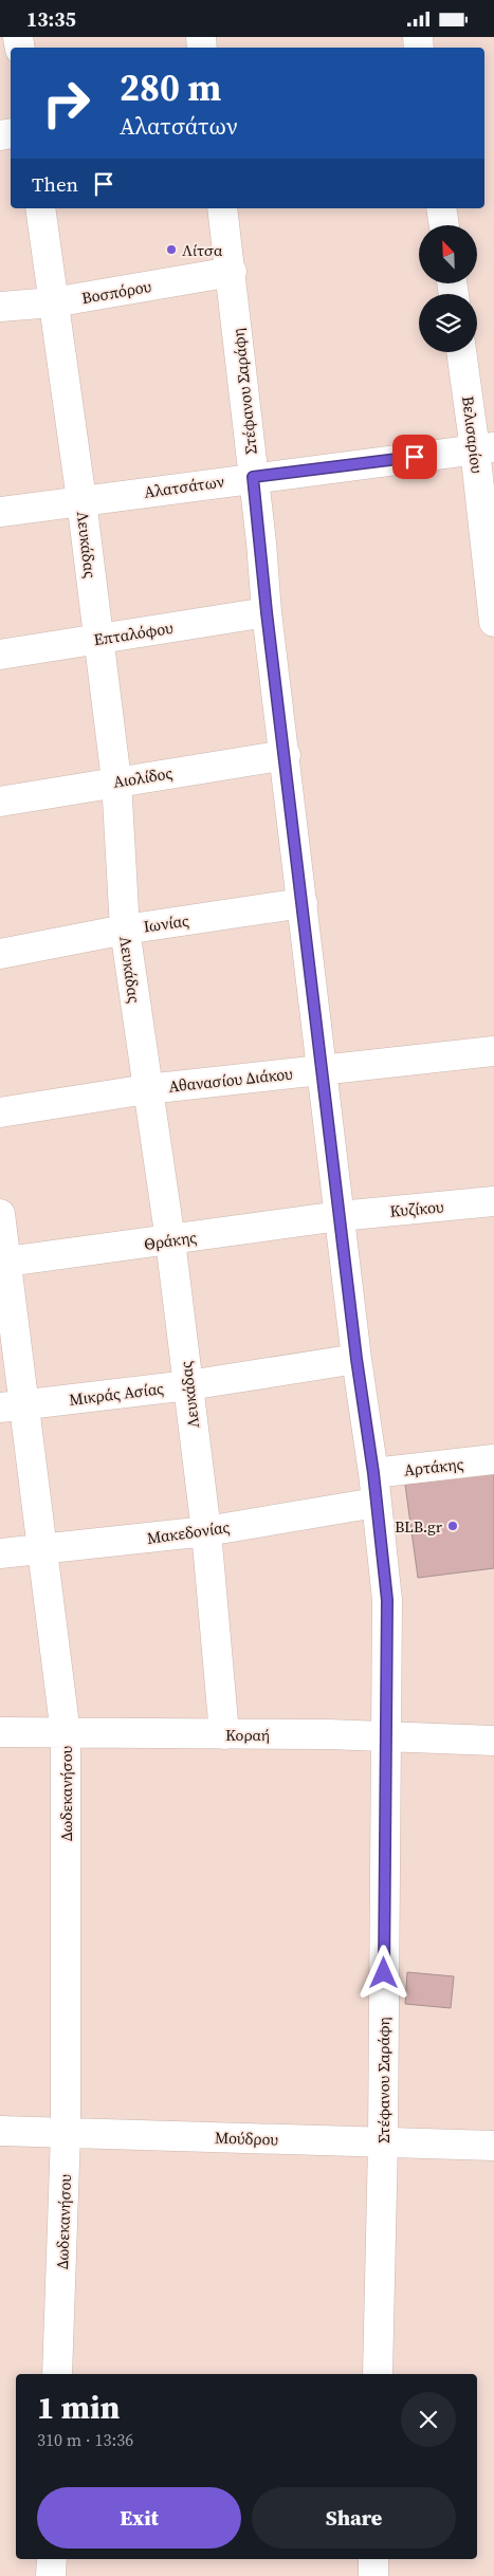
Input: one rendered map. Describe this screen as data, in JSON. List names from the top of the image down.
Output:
{
  "streets": {
    "street": [
      "Βοσπόρου",
      "Στέφανου Σαράφη",
      "Βελισαρίου",
      "Αλατσάτων",
      "Λευκάδας",
      "Επταλόφου",
      "Αιολίδος",
      "Ιωνίας",
      "Αθανασίου Διάκου",
      "Κυζίκου",
      "Θράκης",
      "Μικράς Ασίας",
      "Αρτάκης",
      "Μακεδονίας",
      "Κοραή",
      "Δωδεκανήσου",
      "Μούδρου"
    ]
  },
  "crossings": [
    ["Βοσπόρου", "Στέφανου Σαράφη"],
    ["Βοσπόρου", "Λευκάδας"],
    ["Στέφανου Σαράφη", "Αλατσάτων"],
    ["Στέφανου Σαράφη", "Επταλόφου"],
    ["Στέφανου Σαράφη", "Αιολίδος"],
    ["Στέφανου Σαράφη", "Ιωνίας"],
    ["Στέφανου Σαράφη", "Αθανασίου Διάκου"],
    ["Στέφανου Σαράφη", "Κυζίκου"],
    ["Στέφανου Σαράφη", "Θράκης"],
    ["Στέφανου Σαράφη", "Μικράς Ασίας"],
    ["Στέφανου Σαράφη", "Αρτάκης"],
    ["Στέφανου Σαράφη", "Μακεδονίας"],
    ["Στέφανου Σαράφη", "Κοραή"],
    ["Στέφανου Σαράφη", "Μούδρου"],
    ["Βελισαρίου", "Αλατσάτων"],
    ["Αλατσάτων", "Λευκάδας"],
    ["Λευκάδας", "Επταλόφου"],
    ["Λευκάδας", "Αιολίδος"],
    ["Λευκάδας", "Ιωνίας"],
    ["Λευκάδας", "Αθανασίου Διάκου"],
    ["Λευκάδας", "Θράκης"],
    ["Λευκάδας", "Μικράς Ασίας"],
    ["Λευκάδας", "Μακεδονίας"],
    ["Λευκάδας", "Κοραή"],
    ["Κυζίκου", "Θράκης"],
    ["Θράκης", "Δωδεκανήσου"],
    ["Μικράς Ασίας", "Δωδεκανήσου"],
    ["Μακεδονίας", "Δωδεκανήσου"],
    ["Κοραή", "Δωδεκανήσου"],
    ["Δωδεκανήσου", "Μούδρου"]
  ],
  "places": ["Λίτσα", "BLB.gr"],
  "north": "top left",
  "page": {
    "status": "13:35",
    "turn": ["280 m", "Αλατσάτων"],
    "then": "Then",
    "heading": ["1 min", "310 m · 13:36"],
    "buttons": ["Exit", "Share"]
  }
}
